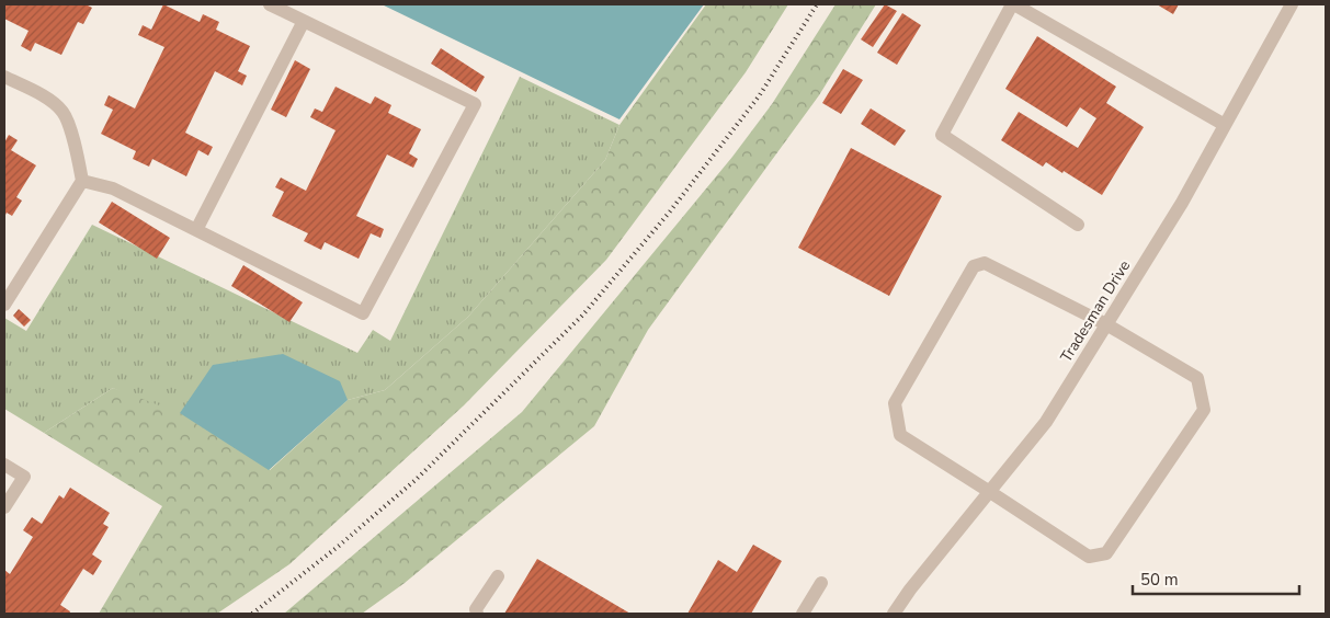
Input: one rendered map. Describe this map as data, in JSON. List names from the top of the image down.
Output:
{
  "streets": {
    "street": ["Tradesman Drive"]
  },
  "scale_bar": "50 m"
}
